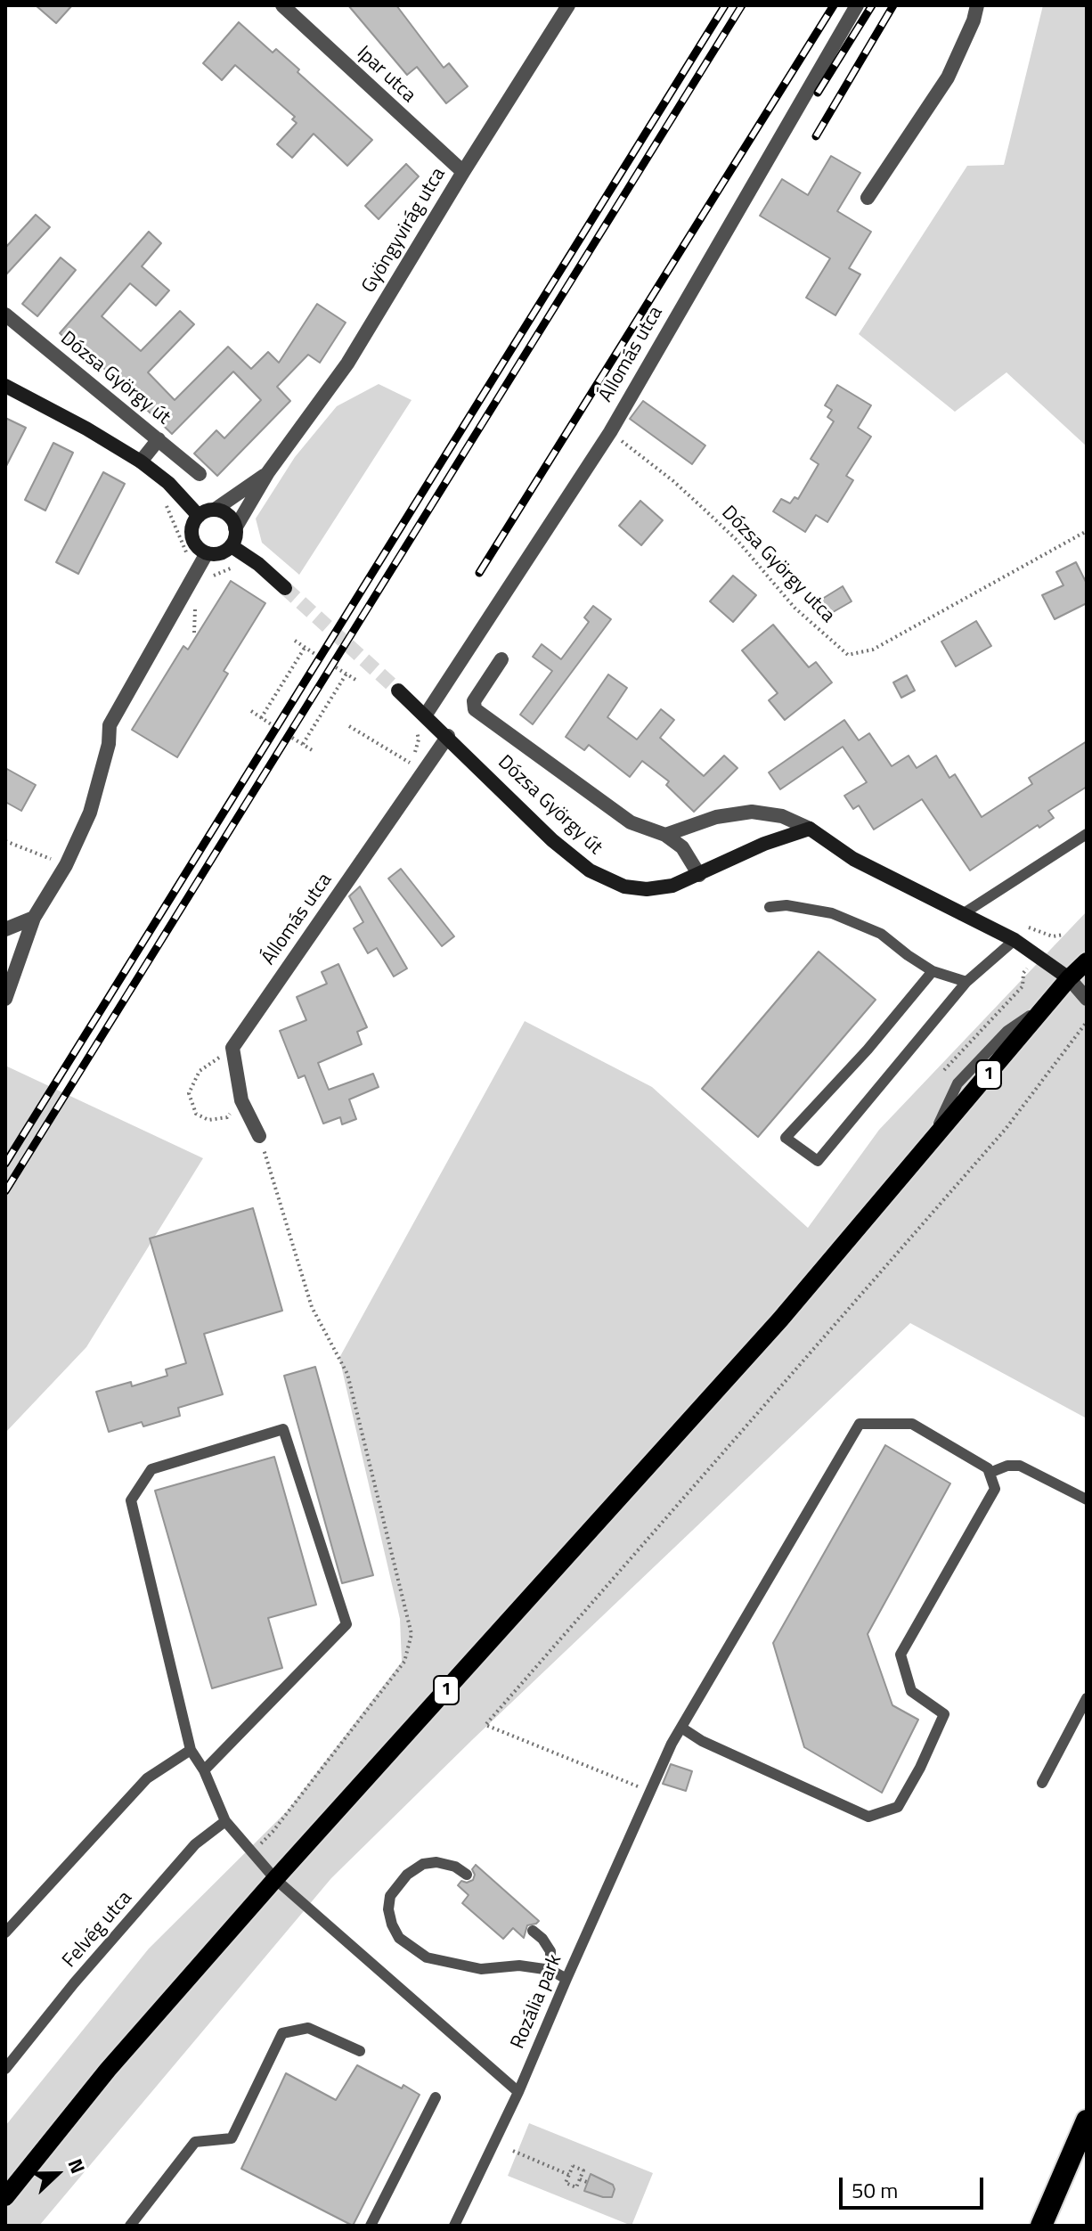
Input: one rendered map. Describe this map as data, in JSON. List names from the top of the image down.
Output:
{
  "streets": {
    "main road": ["1"],
    "street": [
      "Ipar utca",
      "Gyöngyvirág utca",
      "Állomás utca",
      "Dózsa György út"
    ],
    "lane": ["Felvég utca", "Rozália park"],
    "path": ["Dózsa György utca"]
  },
  "crossings": [
    ["Ipar utca", "Gyöngyvirág utca"],
    ["Állomás utca", "Dózsa György út"],
    ["Állomás utca", "Dózsa György utca"]
  ],
  "scale_bar": "50 m",
  "north": "right"
}
